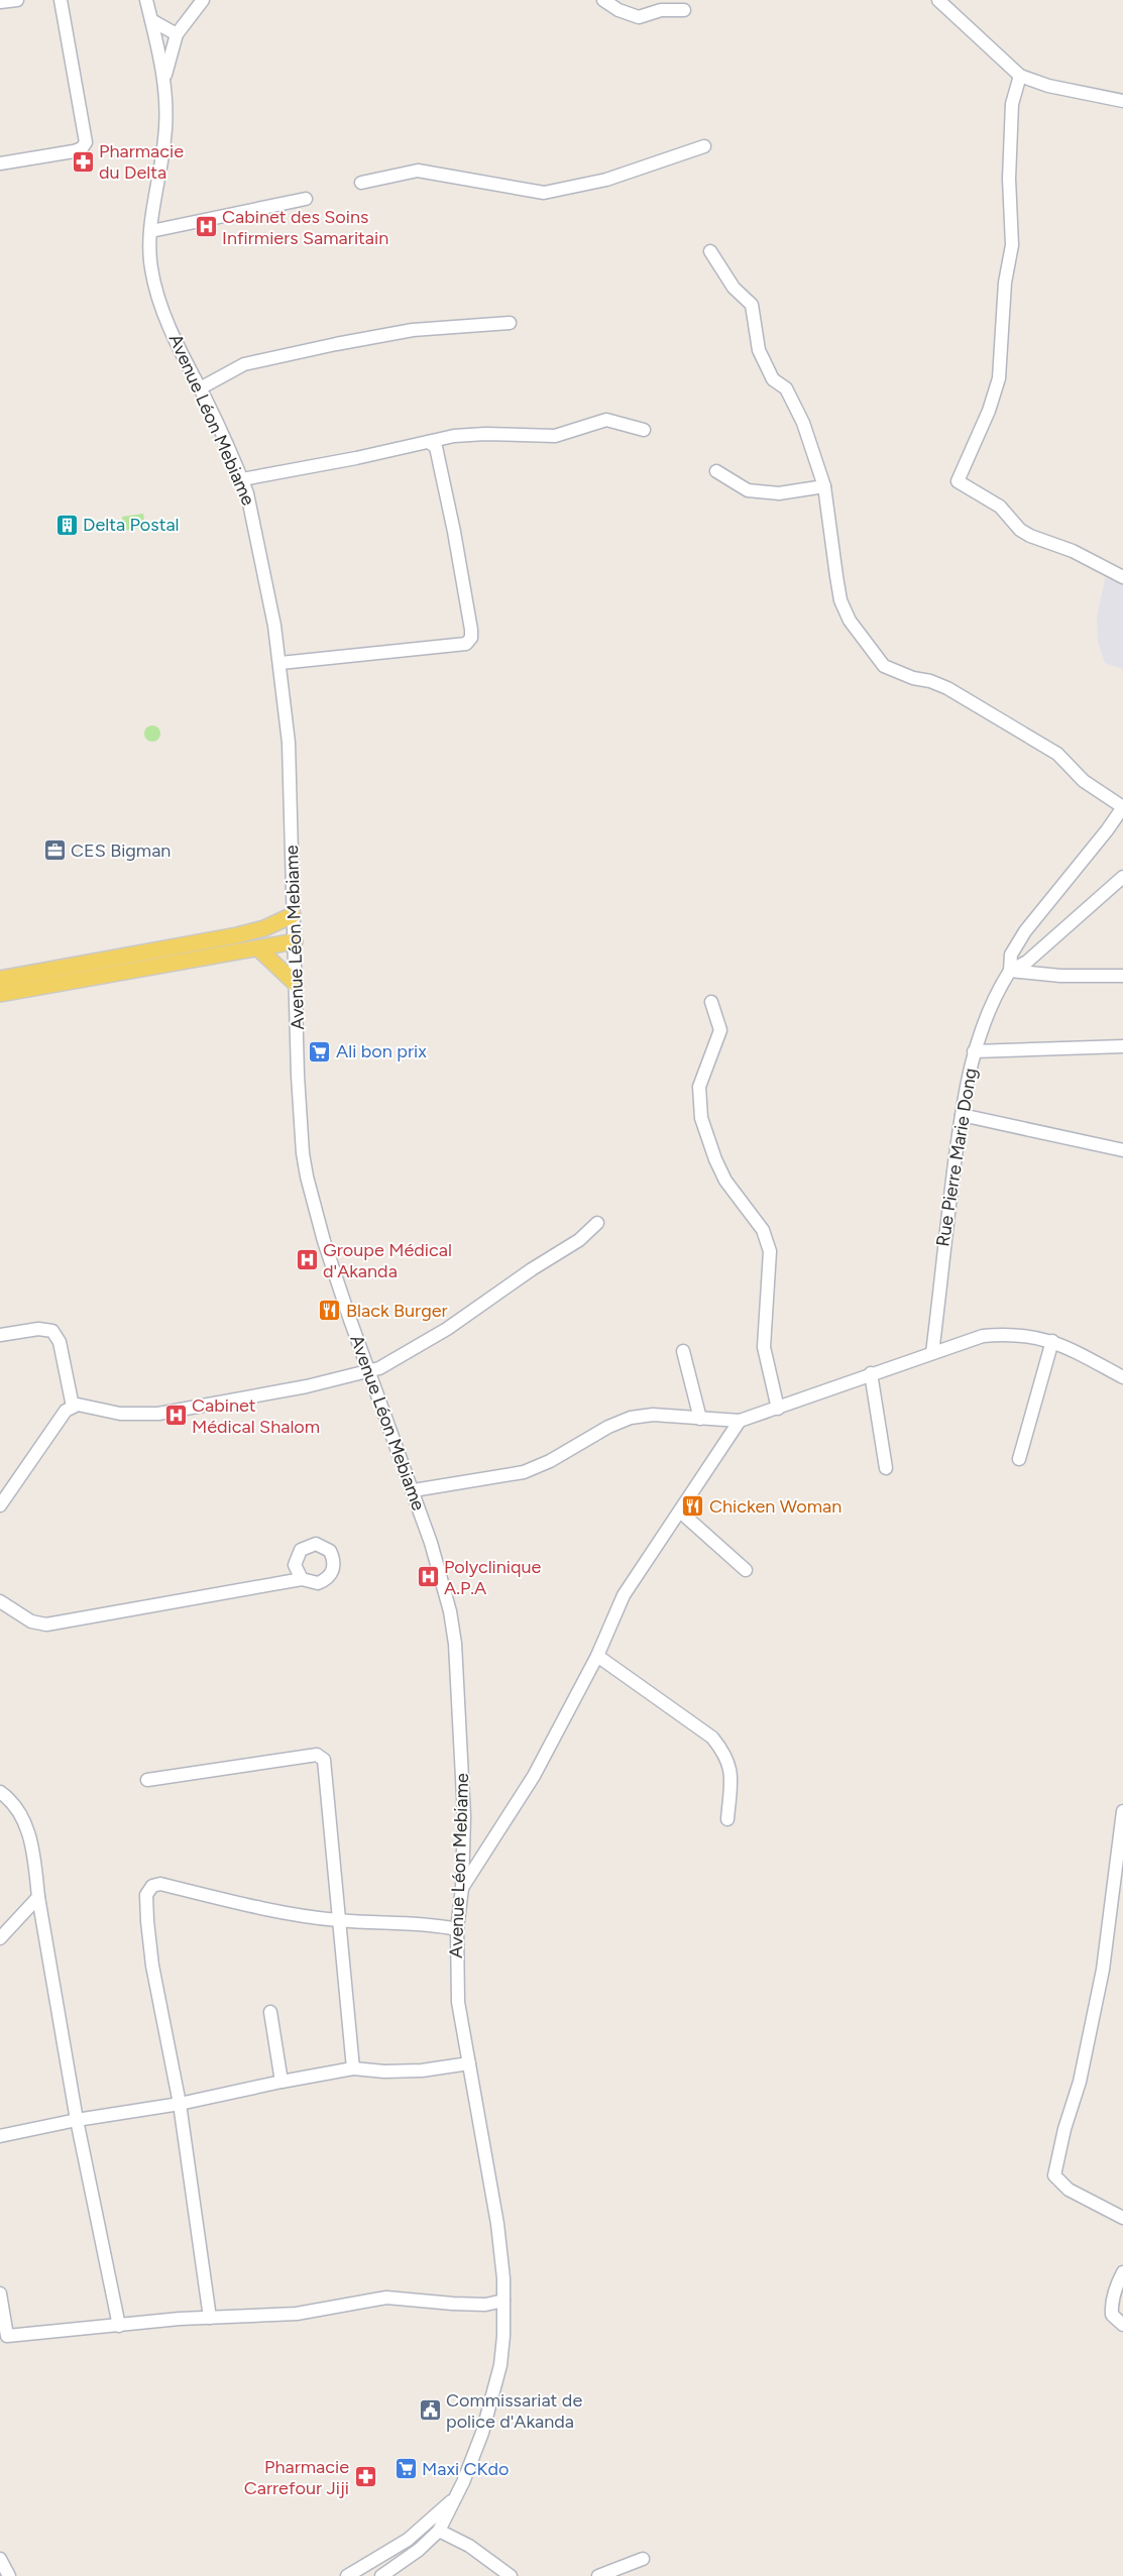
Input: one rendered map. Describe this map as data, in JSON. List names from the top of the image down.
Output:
{
  "streets": {
    "street": ["Avenue Léon Mebiame", "Rue Pierre Marie Dong"]
  },
  "places": {
    "pharmacy": ["Pharmacie du Delta", "Pharmacie Carrefour Jiji"],
    "hospital": [
      "Cabinet des Soins Infirmiers Samaritain",
      "Groupe Médical d'Akanda",
      "Cabinet Médical Shalom",
      "Polyclinique A.P.A"
    ],
    "building": ["Delta Postal"],
    "office": ["CES Bigman"],
    "supermarket": ["Ali bon prix", "Maxi CKdo"],
    "restaurant": ["Black Burger", "Chicken Woman"],
    "public building": ["Commissariat de police d'Akanda"]
  }
}
